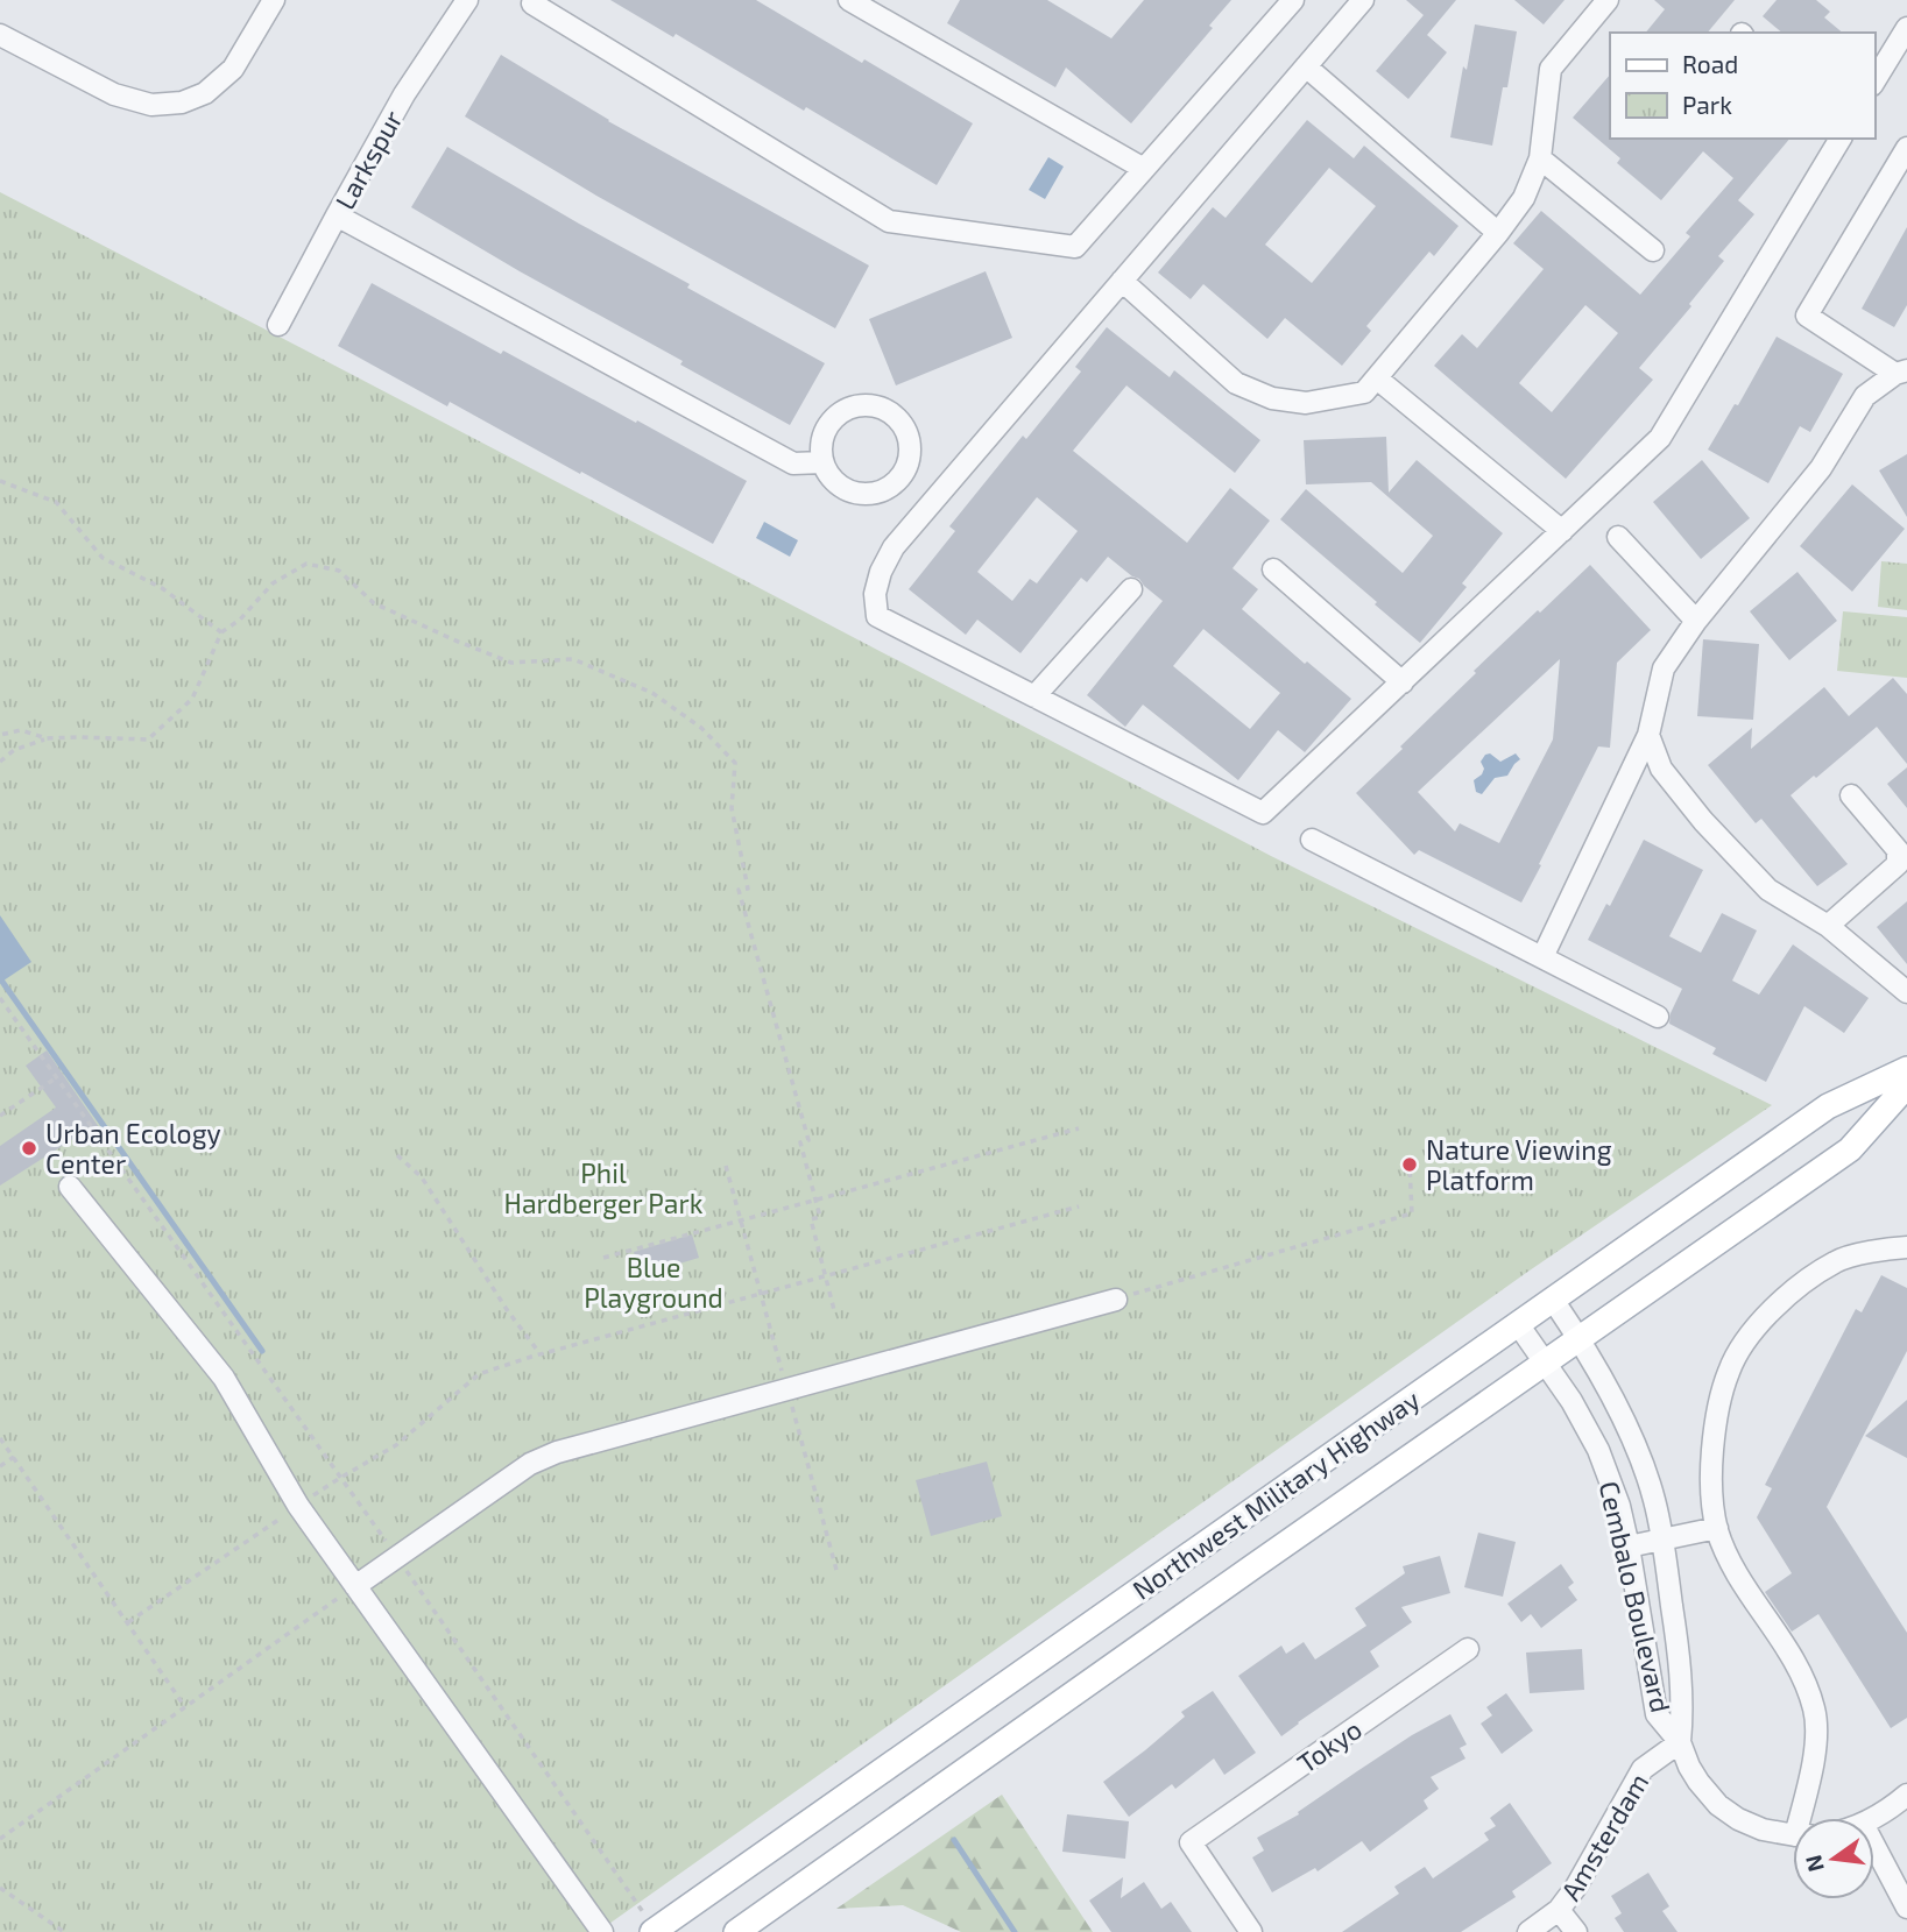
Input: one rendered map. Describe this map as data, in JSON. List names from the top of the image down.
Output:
{
  "streets": {
    "main road": ["Northwest Military Highway"],
    "street": [
      "Larkspur",
      "Cembalo Boulevard",
      "Tokyo",
      "Amsterdam"
    ]
  },
  "crossings": [
    ["Northwest Military Highway", "Cembalo Boulevard"],
    ["Cembalo Boulevard", "Amsterdam"]
  ],
  "parks": ["Phil Hardberger Park", "Blue Playground"],
  "places": ["Urban Ecology Center", "Nature Viewing Platform"],
  "legend": ["Road", "Park"],
  "north": "left"
}
